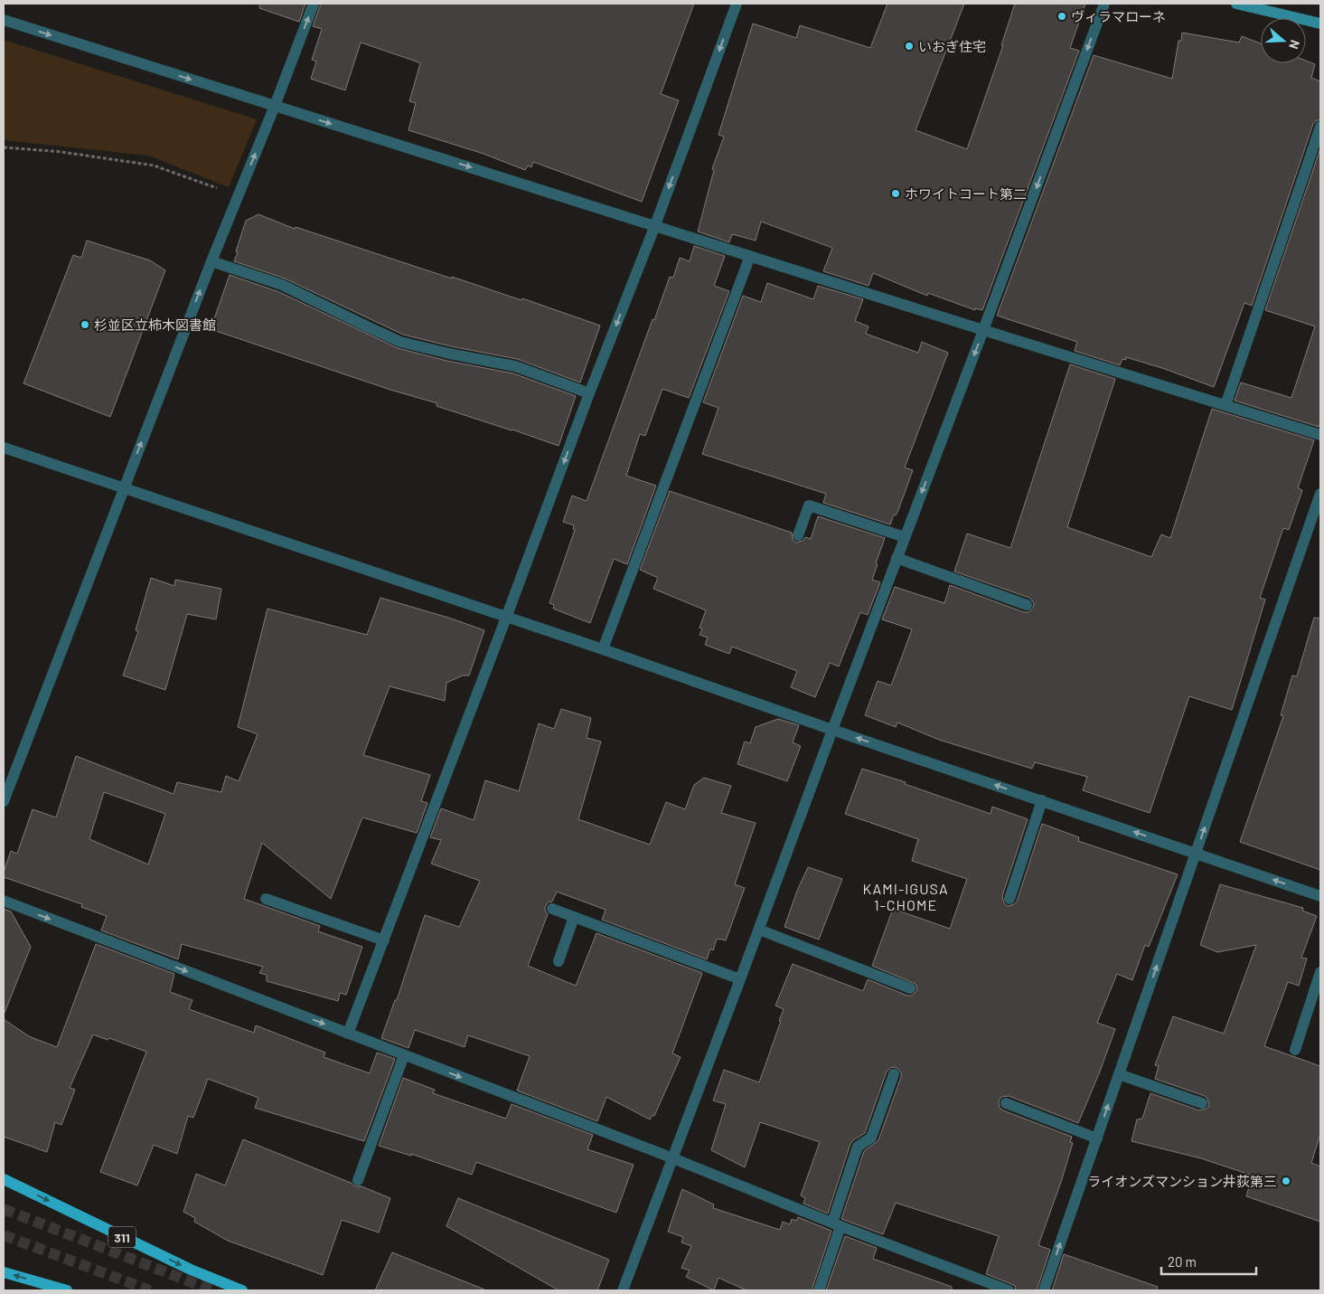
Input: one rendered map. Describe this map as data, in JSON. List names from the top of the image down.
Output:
{
  "streets": {
    "main road": ["311"]
  },
  "districts": ["KAMI-IGUSA 1-CHOME"],
  "places": [
    "ヴィラマローネ",
    "いおぎ住宅",
    "ホワイトコート第二",
    "杉並区立柿木図書館",
    "ライオンズマンション井荻第三"
  ],
  "scale_bar": "20 m",
  "north": "right"
}
